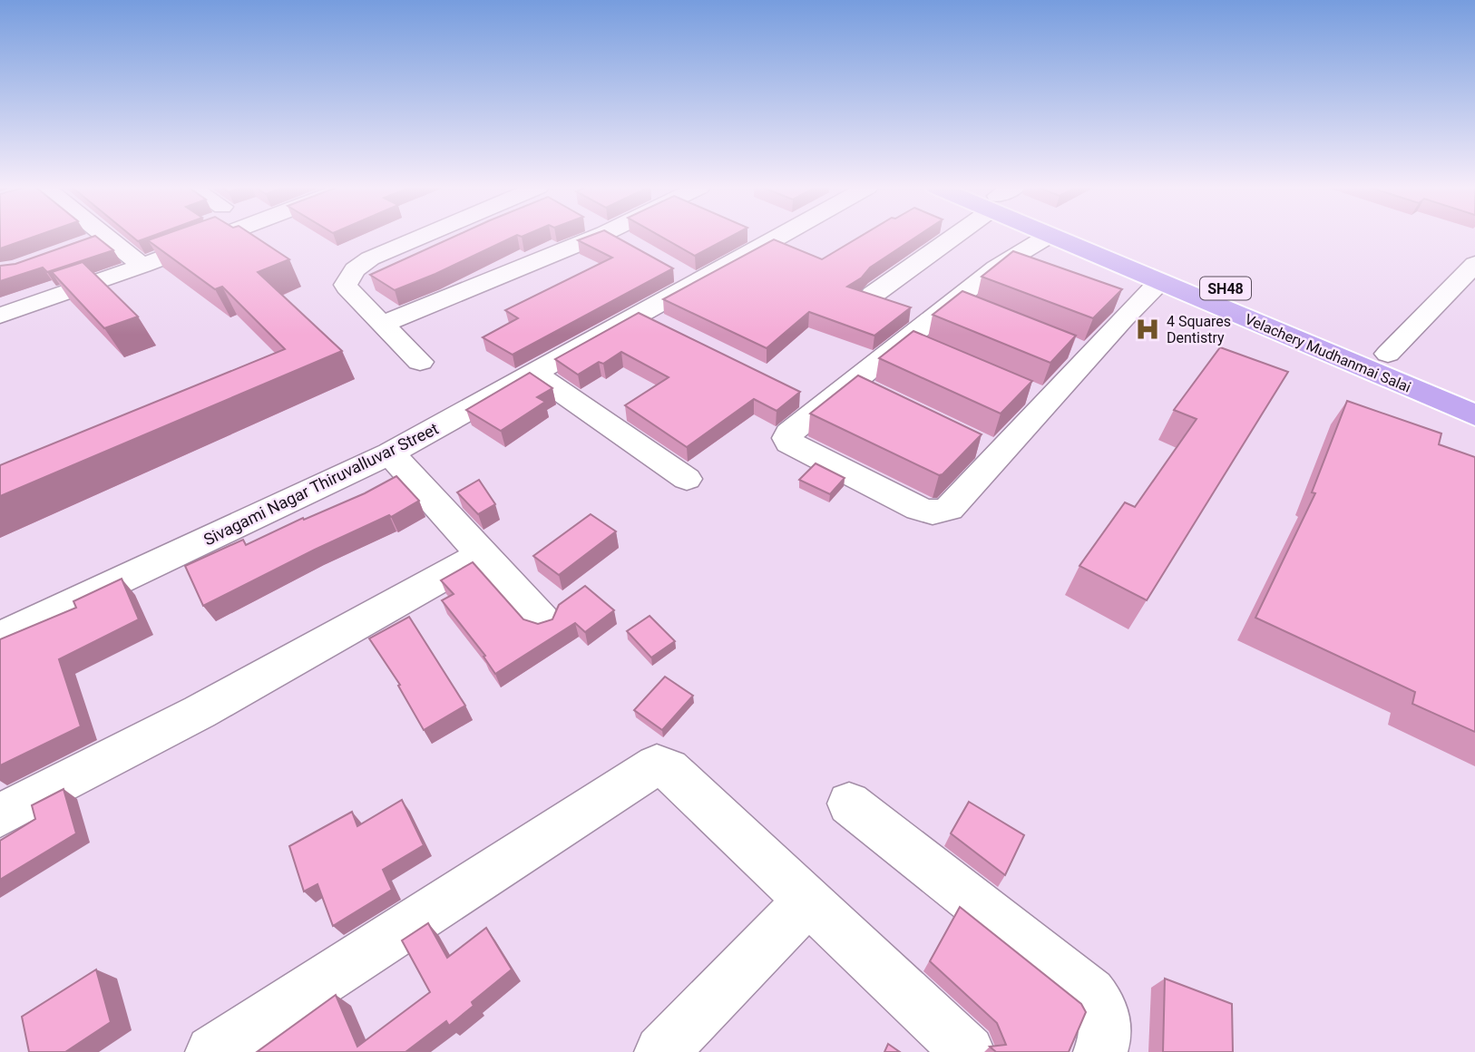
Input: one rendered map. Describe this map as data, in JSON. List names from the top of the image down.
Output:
{
  "streets": {
    "main road": ["SH48", "Velachery Mudhanmai Salai"],
    "street": ["Sivagami Nagar Thiruvalluvar Street"]
  },
  "places": {
    "hospital": ["4 Squares Dentistry"]
  }
}
